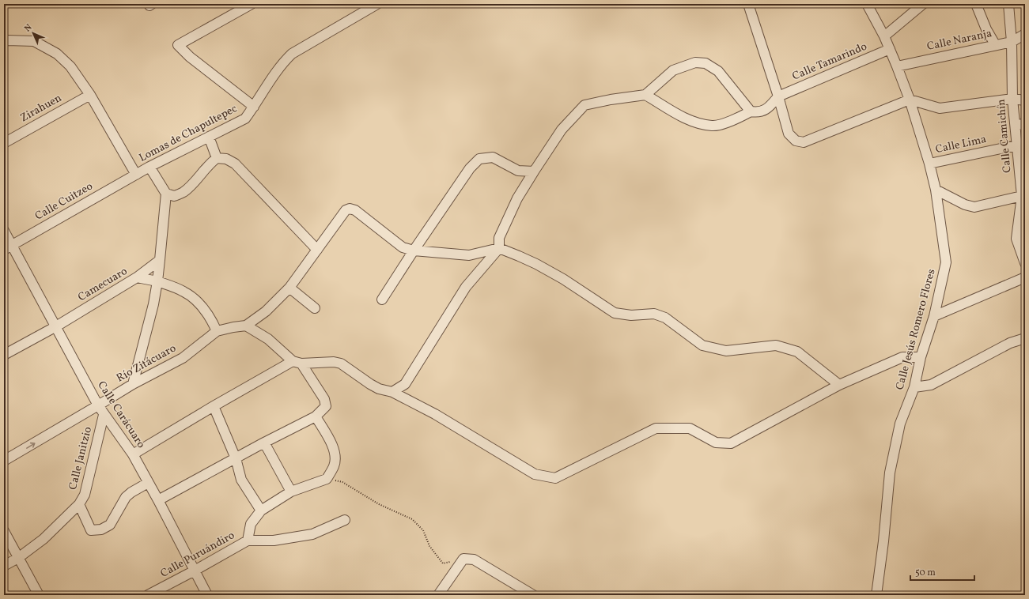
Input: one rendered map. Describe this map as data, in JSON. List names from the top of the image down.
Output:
{
  "streets": {
    "street": [
      "Calle Naranja",
      "Calle Tamarindo",
      "Zirahuen",
      "Lomas de Chapultepec",
      "Calle Camichín",
      "Calle Lima",
      "Calle Cuitzeo",
      "Camecuaro",
      "Calle Jesús Romero Flores",
      "Río Zitácuaro",
      "Calle Carácuaro",
      "Calle Janitzio",
      "Calle Puruándiro"
    ]
  },
  "crossings": [
    ["Calle Naranja", "Calle Camichín"],
    ["Calle Naranja", "Calle Jesús Romero Flores"],
    ["Calle Tamarindo", "Calle Jesús Romero Flores"],
    ["Lomas de Chapultepec", "Calle Cuitzeo"],
    ["Calle Camichín", "Calle Lima"],
    ["Calle Lima", "Calle Jesús Romero Flores"],
    ["Calle Cuitzeo", "Calle Carácuaro"],
    ["Camecuaro", "Río Zitácuaro"],
    ["Camecuaro", "Calle Carácuaro"],
    ["Río Zitácuaro", "Calle Carácuaro"],
    ["Calle Carácuaro", "Calle Janitzio"],
    ["Calle Carácuaro", "Calle Puruándiro"]
  ],
  "one_way": ["Río Zitácuaro"],
  "scale_bar": "50 m",
  "north": "top left"
}
